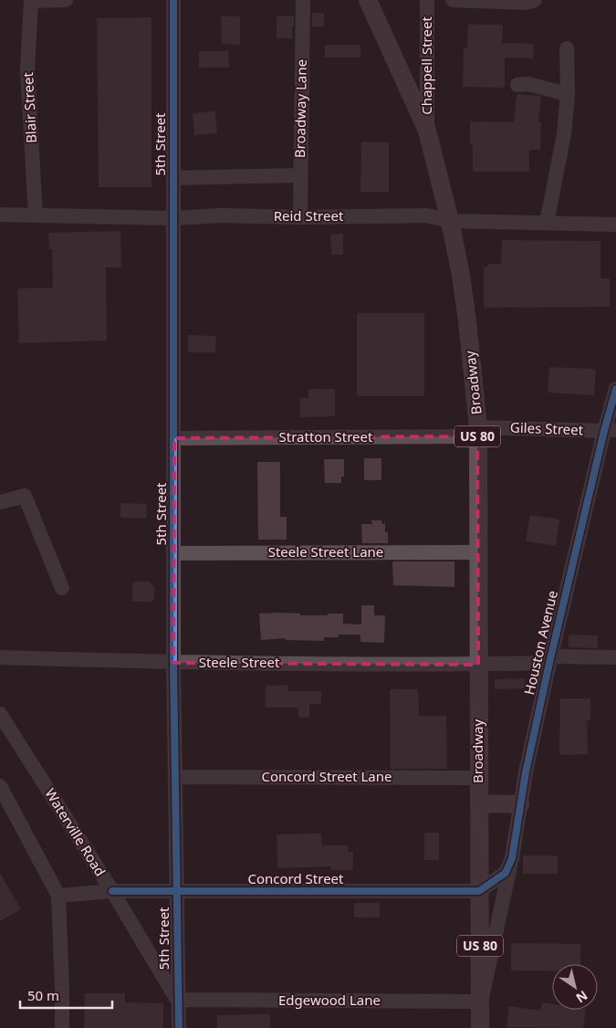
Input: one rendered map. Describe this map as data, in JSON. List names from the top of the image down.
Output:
{
  "streets": {
    "main road": ["Broadway", "US 80"],
    "street": [
      "Chappell Street",
      "Blair Street",
      "Broadway Lane",
      "5th Street",
      "Reid Street",
      "Giles Street",
      "Stratton Street",
      "Steele Street Lane",
      "Houston Avenue",
      "Steele Street",
      "Concord Street Lane",
      "Waterville Road",
      "Concord Street",
      "Edgewood Lane"
    ]
  },
  "crossings": [
    ["Chappell Street", "Broadway"],
    ["Blair Street", "Reid Street"],
    ["Broadway Lane", "Reid Street"],
    ["5th Street", "Reid Street"],
    ["5th Street", "Stratton Street"],
    ["5th Street", "Steele Street Lane"],
    ["5th Street", "Steele Street"],
    ["5th Street", "Concord Street Lane"],
    ["5th Street", "Waterville Road"],
    ["5th Street", "Concord Street"],
    ["5th Street", "Edgewood Lane"],
    ["Reid Street", "Broadway"],
    ["Broadway", "Giles Street"],
    ["Broadway", "US 80"],
    ["Broadway", "Stratton Street"],
    ["Broadway", "Steele Street Lane"],
    ["Broadway", "Houston Avenue"],
    ["Broadway", "Steele Street"],
    ["Broadway", "Concord Street Lane"],
    ["Broadway", "Concord Street"],
    ["Giles Street", "Stratton Street"],
    ["Giles Street", "Houston Avenue"],
    ["US 80", "Houston Avenue"],
    ["US 80", "Concord Street"],
    ["US 80", "Edgewood Lane"],
    ["Houston Avenue", "Steele Street"],
    ["Houston Avenue", "Concord Street"],
    ["Waterville Road", "Concord Street"],
    ["Waterville Road", "Edgewood Lane"]
  ],
  "scale_bar": "50 m",
  "north": "bottom right"
}
